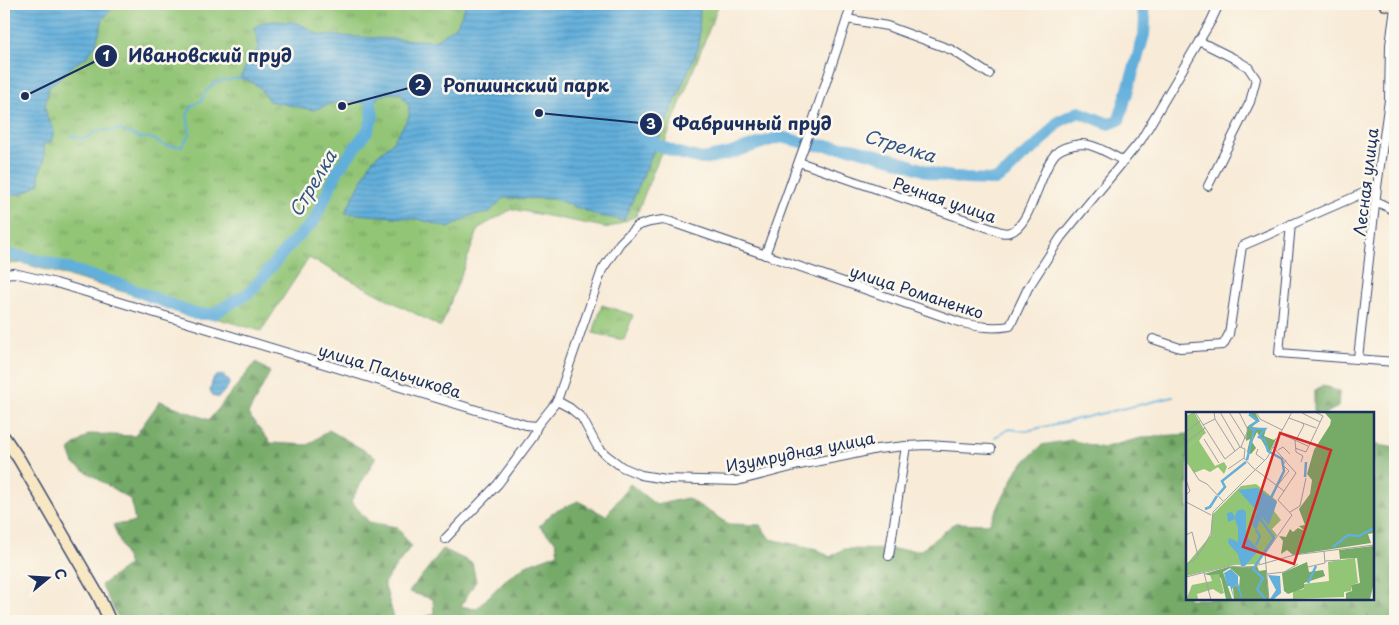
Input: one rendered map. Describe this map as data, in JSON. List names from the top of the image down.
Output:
{
  "streets": {
    "street": [
      "Лесная улица",
      "Речная улица",
      "улица Романенко",
      "улица Пальчикова",
      "Изумрудная улица"
    ]
  },
  "crossings": [
    ["Речная улица", "улица Романенко"],
    ["улица Романенко", "Изумрудная улица"]
  ],
  "water": ["Стрелка"],
  "places": ["Ивановский пруд", "Ропшинский парк", "Фабричный пруд"],
  "north": "right"
}
